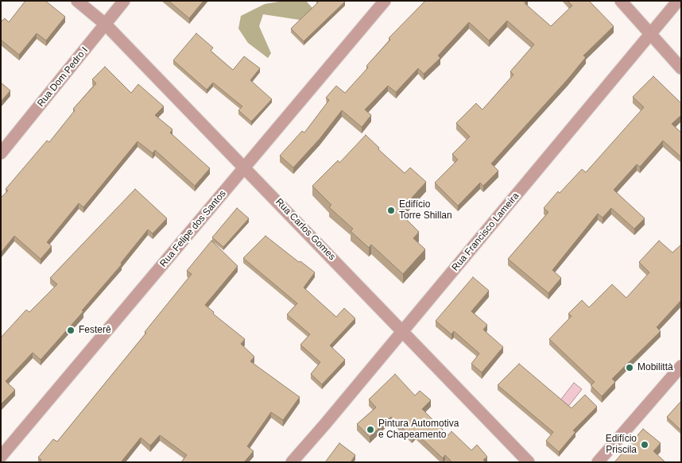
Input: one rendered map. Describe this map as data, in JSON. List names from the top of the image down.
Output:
{
  "streets": {
    "street": [
      "Rua Dom Pedro I",
      "Rua Felipe dos Santos",
      "Rua Carlos Gomes",
      "Rua Francisco Lameira"
    ]
  },
  "crossings": [
    ["Rua Dom Pedro I", "Rua Carlos Gomes"],
    ["Rua Felipe dos Santos", "Rua Carlos Gomes"],
    ["Rua Carlos Gomes", "Rua Francisco Lameira"]
  ],
  "places": [
    "Edifício Torre Shillan",
    "Festerê",
    "Mobilittà",
    "Pintura Automotiva e Chapeamento",
    "Edifício Priscila"
  ]
}
